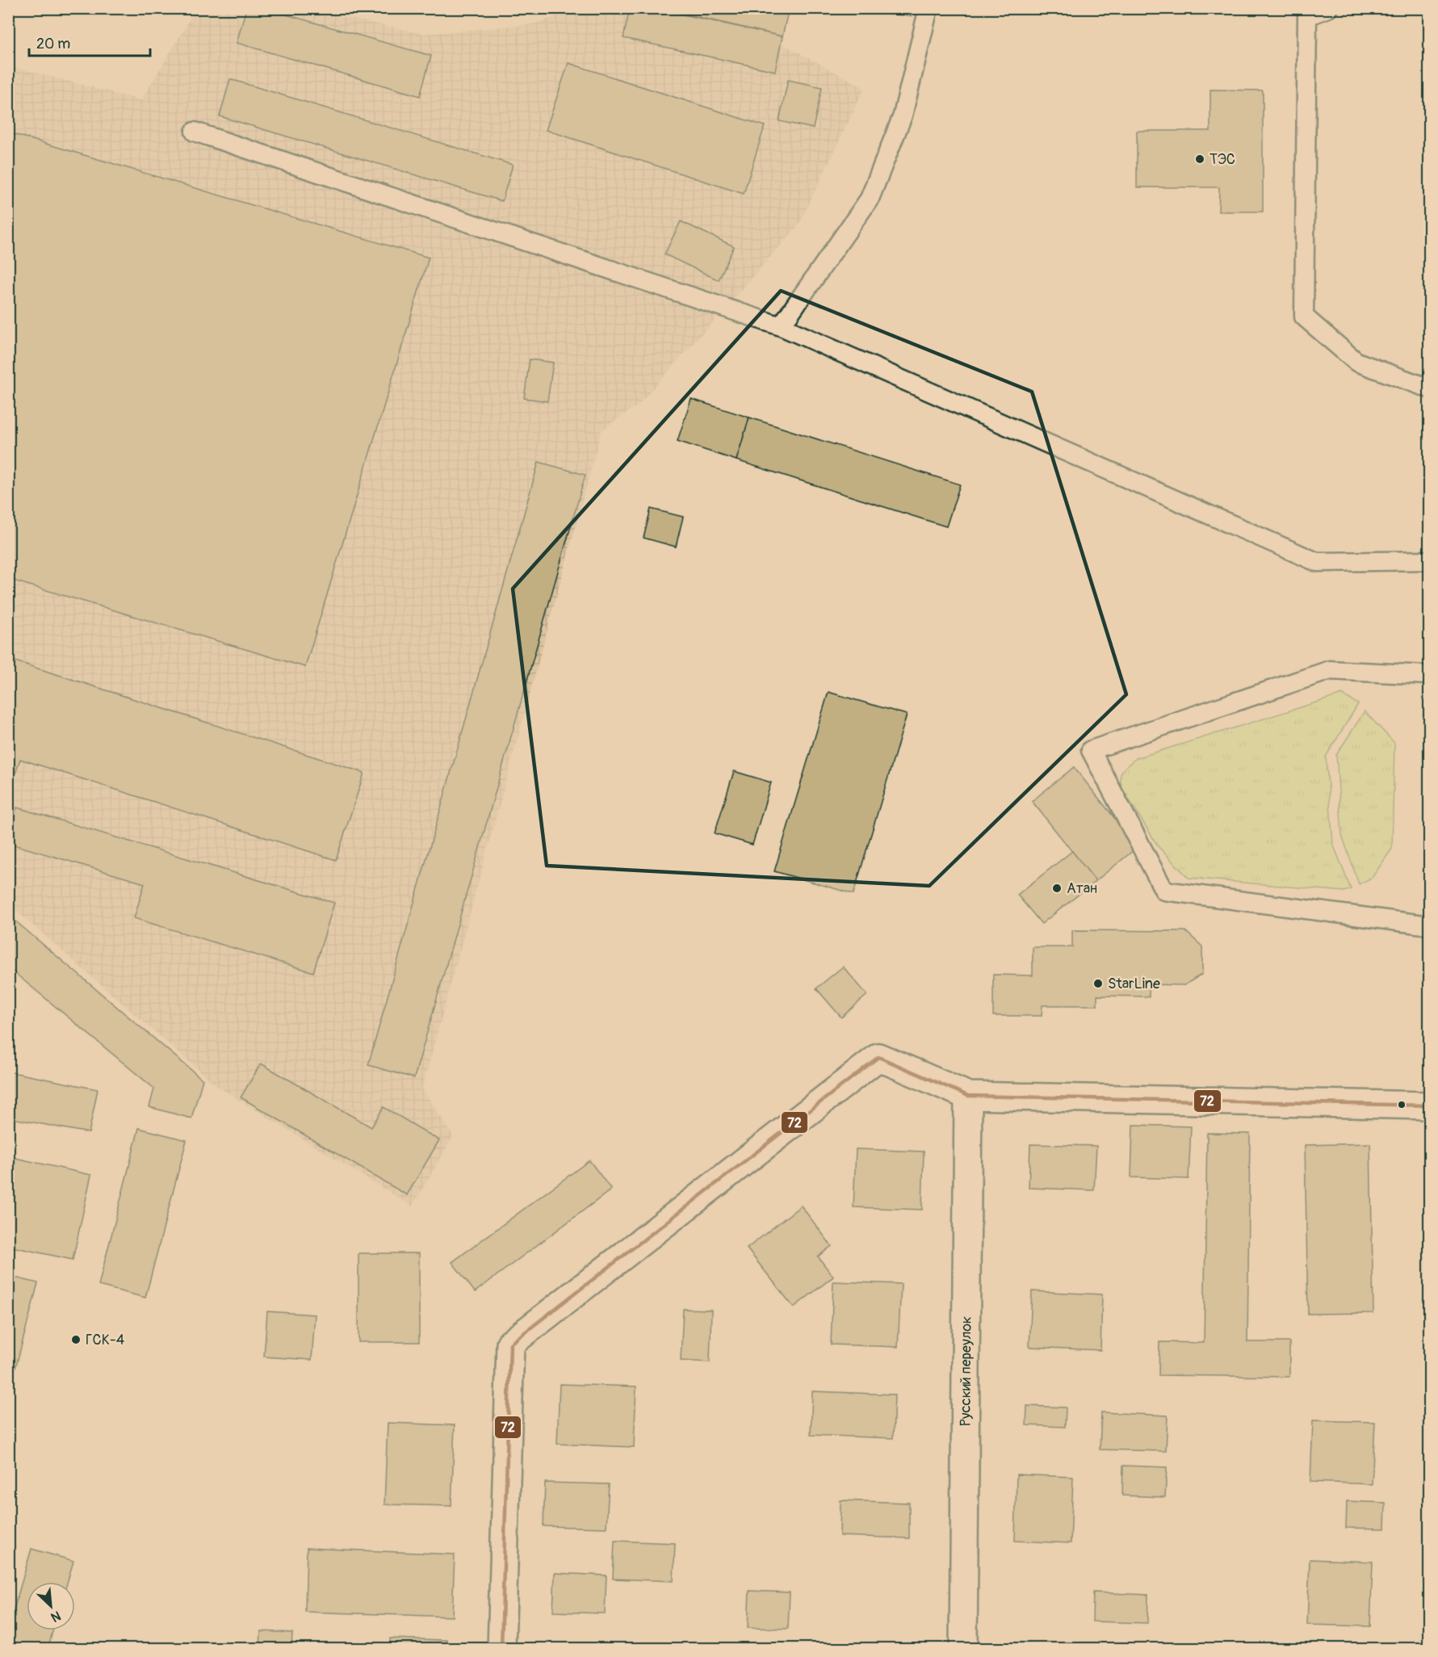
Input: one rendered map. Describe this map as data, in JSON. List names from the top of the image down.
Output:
{
  "streets": {
    "street": ["Русский переулок"]
  },
  "places": [
    "ТЭС",
    "Атан",
    "StarLine",
    "ГСК-4"
  ],
  "lines": ["transit line 72"],
  "scale_bar": "20 m",
  "north": "bottom right"
}
